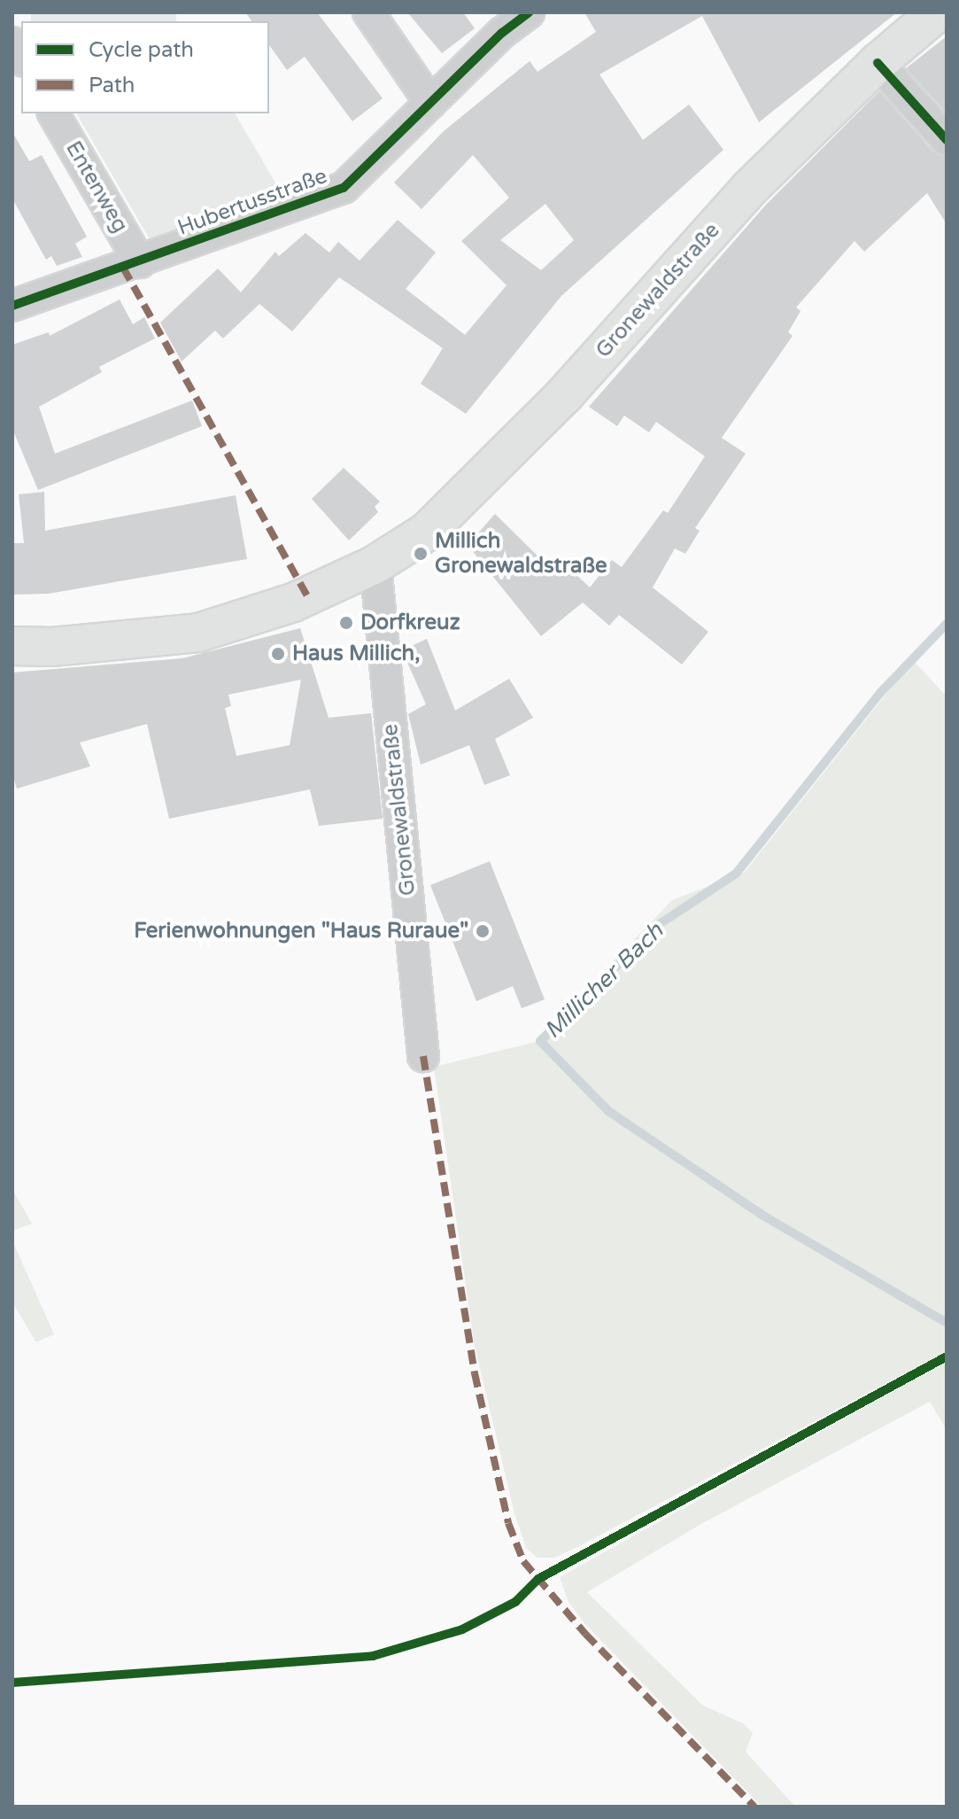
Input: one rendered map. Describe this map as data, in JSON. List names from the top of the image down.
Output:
{
  "streets": {
    "main road": ["Gronewaldstraße"],
    "street": ["Entenweg", "Hubertusstraße"]
  },
  "crossings": [
    ["Entenweg", "Hubertusstraße"]
  ],
  "water": ["Millicher Bach"],
  "places": [
    "Millich Gronewaldstraße",
    "Dorfkreuz",
    "Haus Millich,",
    "Ferienwohnungen \"Haus Ruraue\""
  ],
  "legend": ["Cycle path", "Path"]
}
